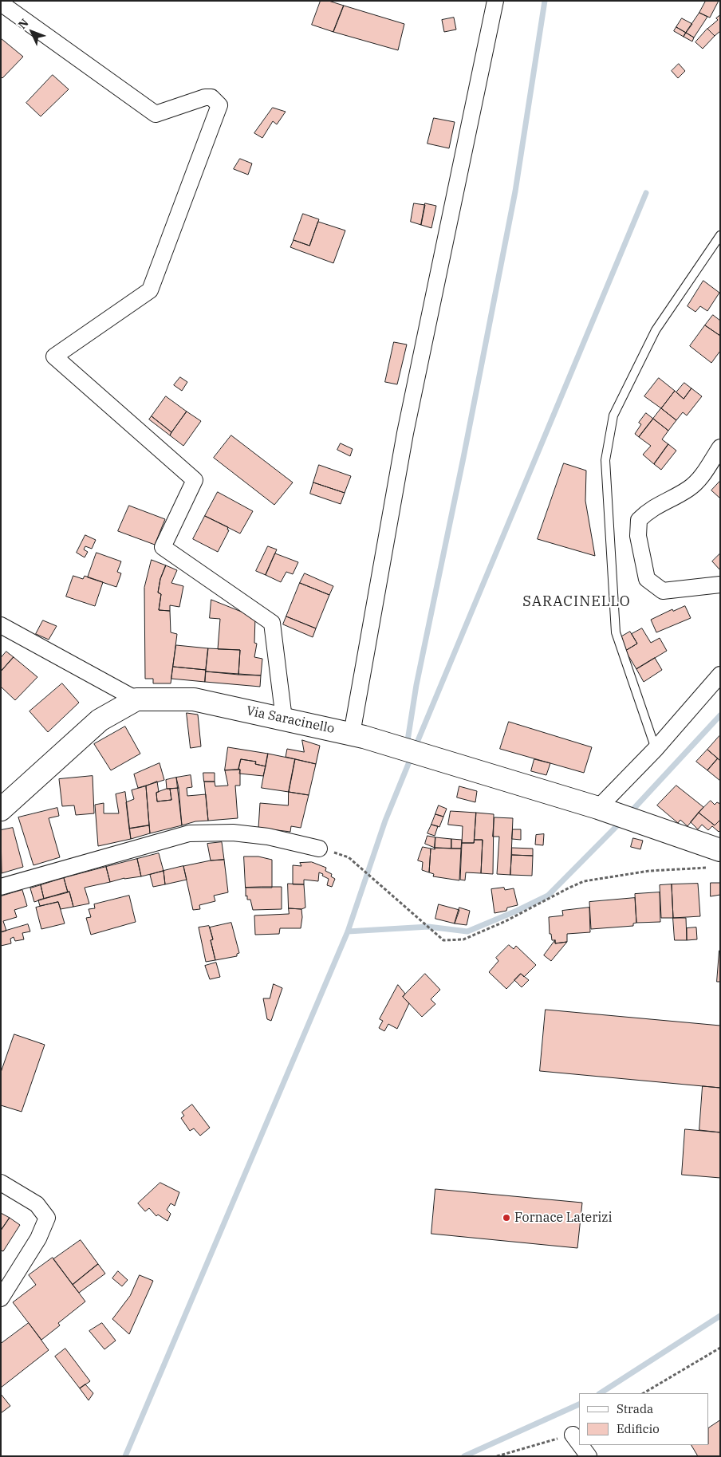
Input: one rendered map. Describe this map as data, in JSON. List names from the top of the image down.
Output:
{
  "streets": {
    "street": ["Via Saracinello"]
  },
  "districts": ["SARACINELLO"],
  "places": ["Fornace Laterizi"],
  "legend": ["Strada", "Edificio"],
  "north": "top left"
}
